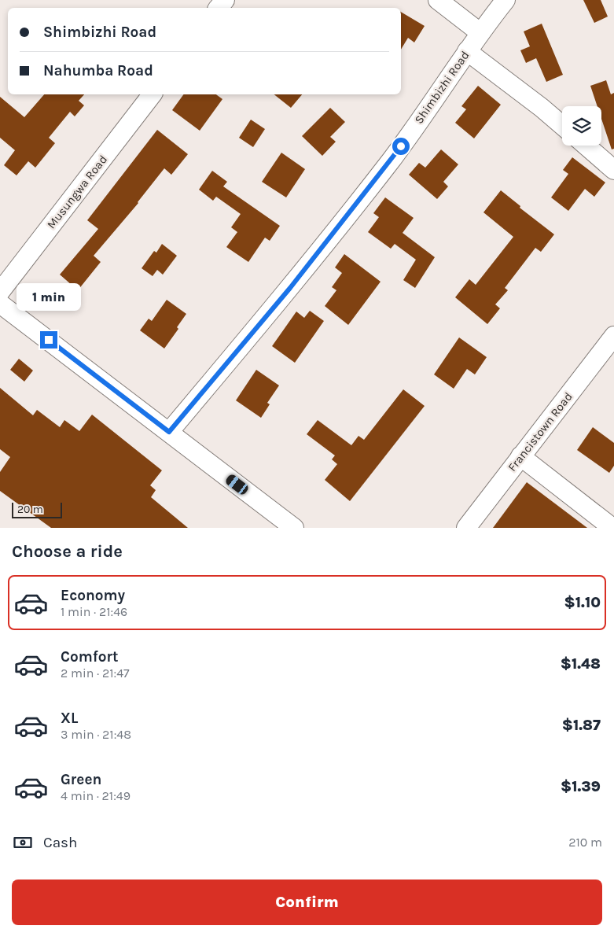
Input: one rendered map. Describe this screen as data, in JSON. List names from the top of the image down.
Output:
{
  "streets": {
    "street": ["Shimbizhi Road", "Musungwa Road", "Francistown Road"]
  },
  "scale_bar": "20 m",
  "page": {
    "banner": ["Shimbizhi Road", "Nahumba Road"],
    "bubble": "1 min",
    "scale": "20 m",
    "heading": "Choose a ride",
    "list": [
      {
        "name": "Economy",
        "note": "1 min · 21:46",
        "value": "$1.10"
      },
      {
        "name": "Comfort",
        "note": "2 min · 21:47",
        "value": "$1.48"
      },
      {
        "name": "XL",
        "note": "3 min · 21:48",
        "value": "$1.87"
      },
      {
        "name": "Green",
        "note": "4 min · 21:49",
        "value": "$1.39"
      }
    ],
    "pay": ["Cash", "210 m"],
    "buttons": "Confirm"
  }
}
